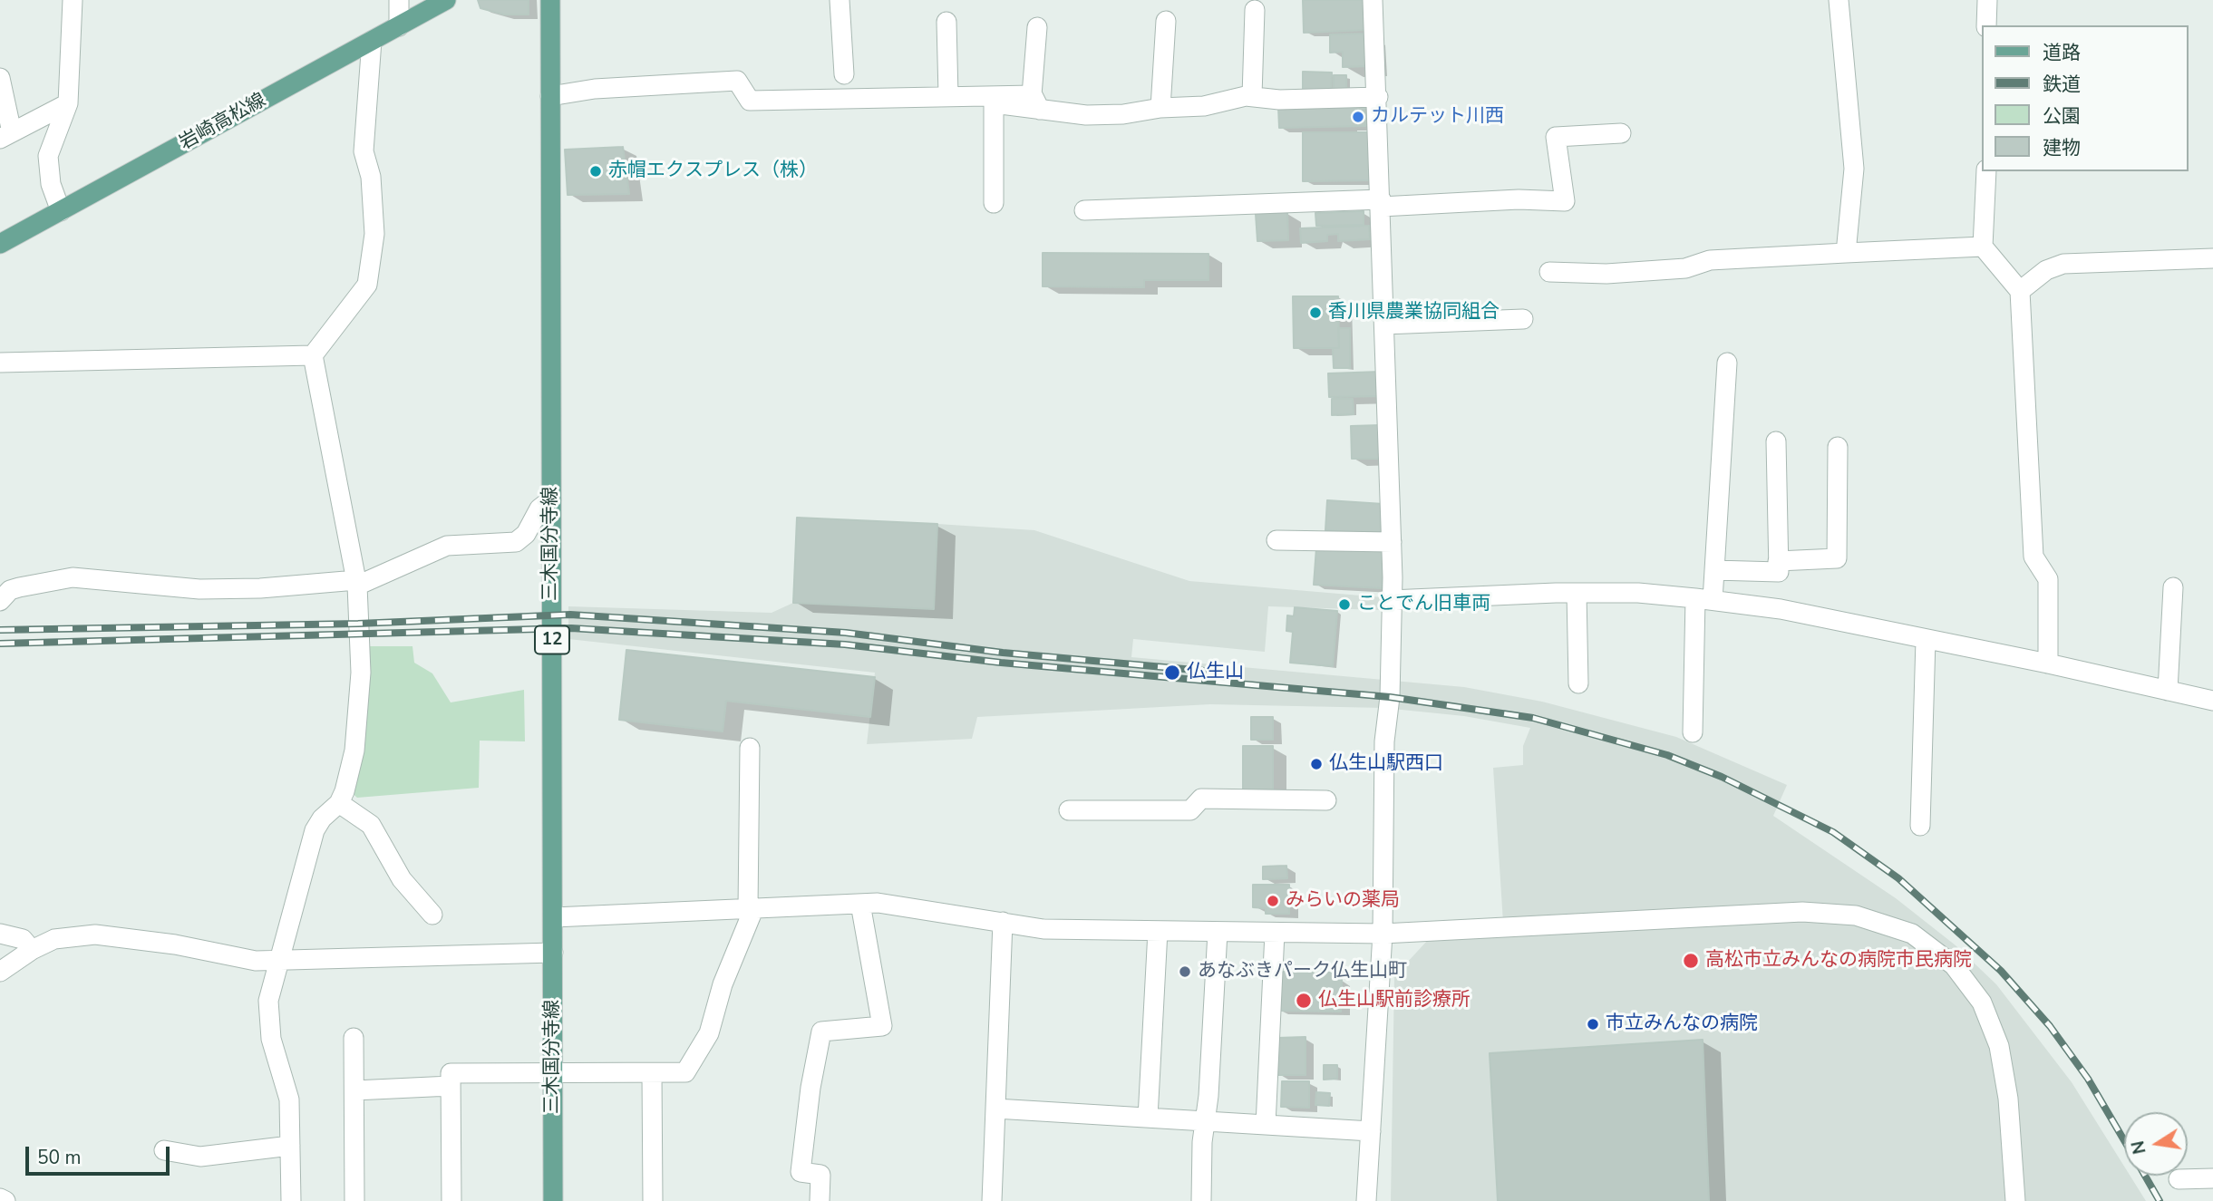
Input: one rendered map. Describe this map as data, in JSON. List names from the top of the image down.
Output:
{
  "streets": {
    "main road": ["岩崎高松線", "三木国分寺線", "12"]
  },
  "places": [
    "カルテット川西",
    "赤帽エクスプレス（株）",
    "香川県農業協同組合",
    "ことでん旧車両",
    "仏生山",
    "仏生山駅西口",
    "みらいの薬局",
    "高松市立みんなの病院市民病院",
    "あなぶきパーク仏生山町",
    "仏生山駅前診療所",
    "市立みんなの病院"
  ],
  "legend": [
    "道路",
    "鉄道",
    "公園",
    "建物"
  ],
  "scale_bar": "50 m",
  "north": "left"
}
